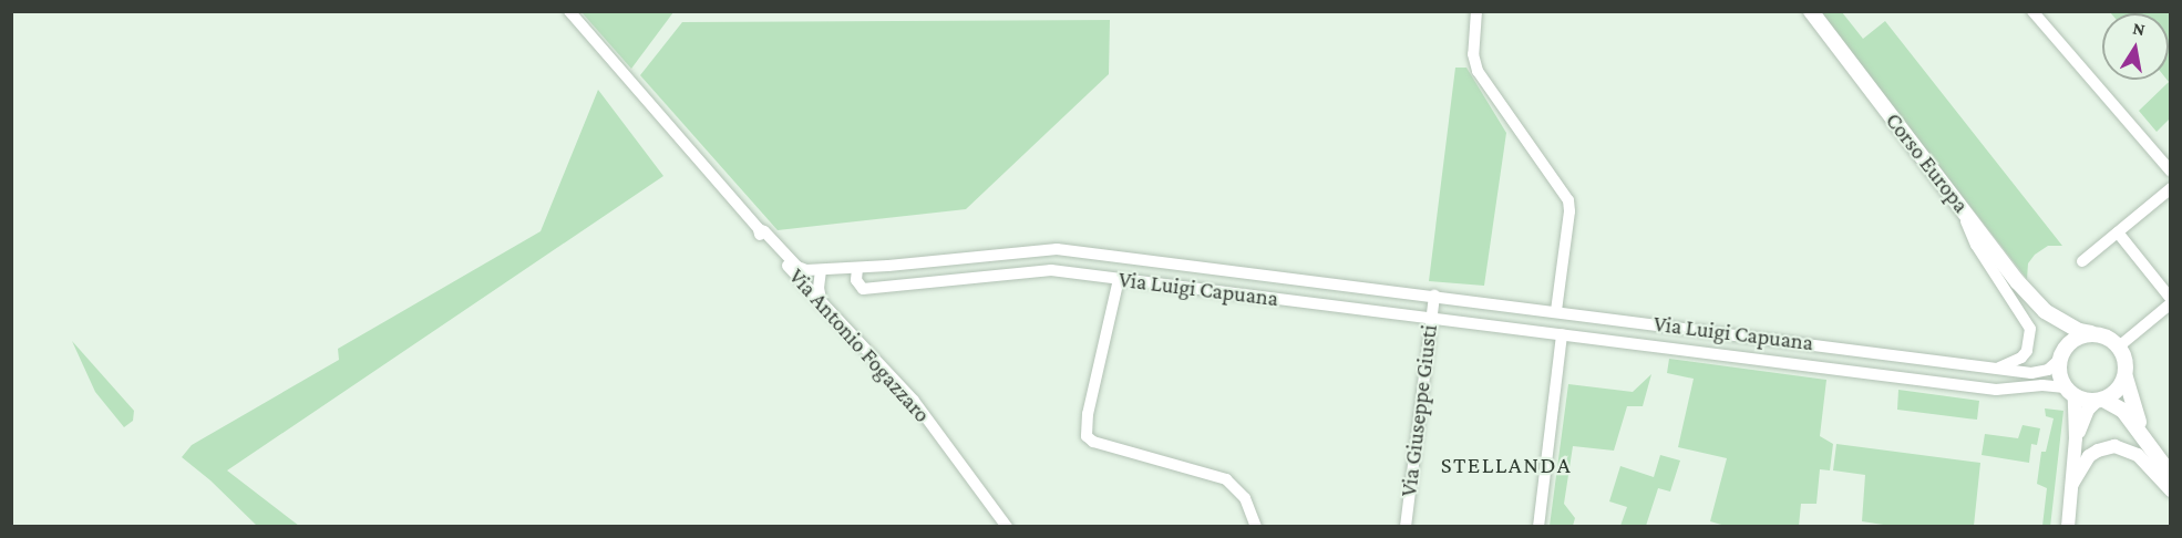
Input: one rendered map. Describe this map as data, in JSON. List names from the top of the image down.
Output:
{
  "streets": {
    "main road": ["Corso Europa"],
    "street": ["Via Luigi Capuana", "Via Antonio Fogazzaro", "Via Giuseppe Giusti"]
  },
  "crossings": [
    ["Corso Europa", "Via Luigi Capuana"],
    ["Via Luigi Capuana", "Via Antonio Fogazzaro"],
    ["Via Luigi Capuana", "Via Giuseppe Giusti"]
  ],
  "districts": ["STELLANDA"],
  "north": "top"
}
